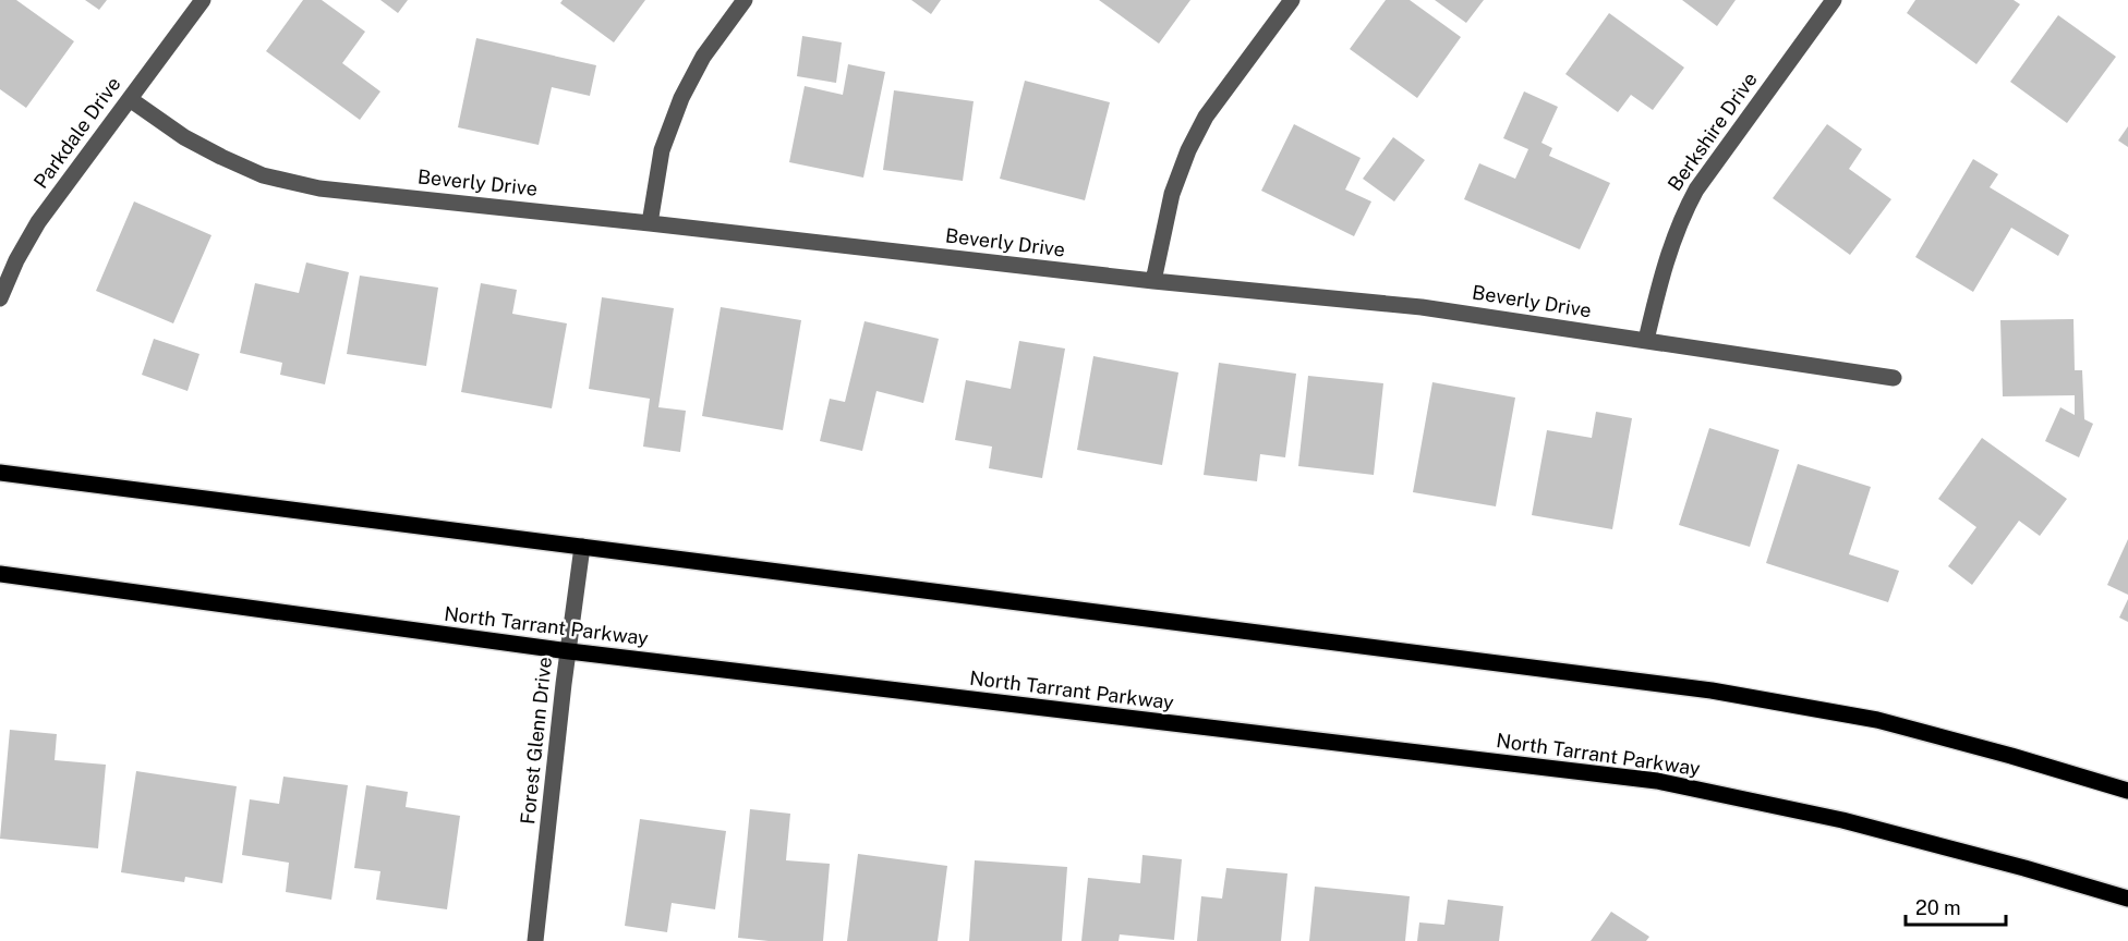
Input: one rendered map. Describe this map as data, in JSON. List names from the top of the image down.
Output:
{
  "streets": {
    "main road": ["North Tarrant Parkway"],
    "street": [
      "Berkshire Drive",
      "Parkdale Drive",
      "Beverly Drive",
      "Forest Glenn Drive"
    ]
  },
  "crossings": [
    ["Berkshire Drive", "Beverly Drive"],
    ["Parkdale Drive", "Beverly Drive"],
    ["North Tarrant Parkway", "Forest Glenn Drive"]
  ],
  "scale_bar": "20 m"
}
